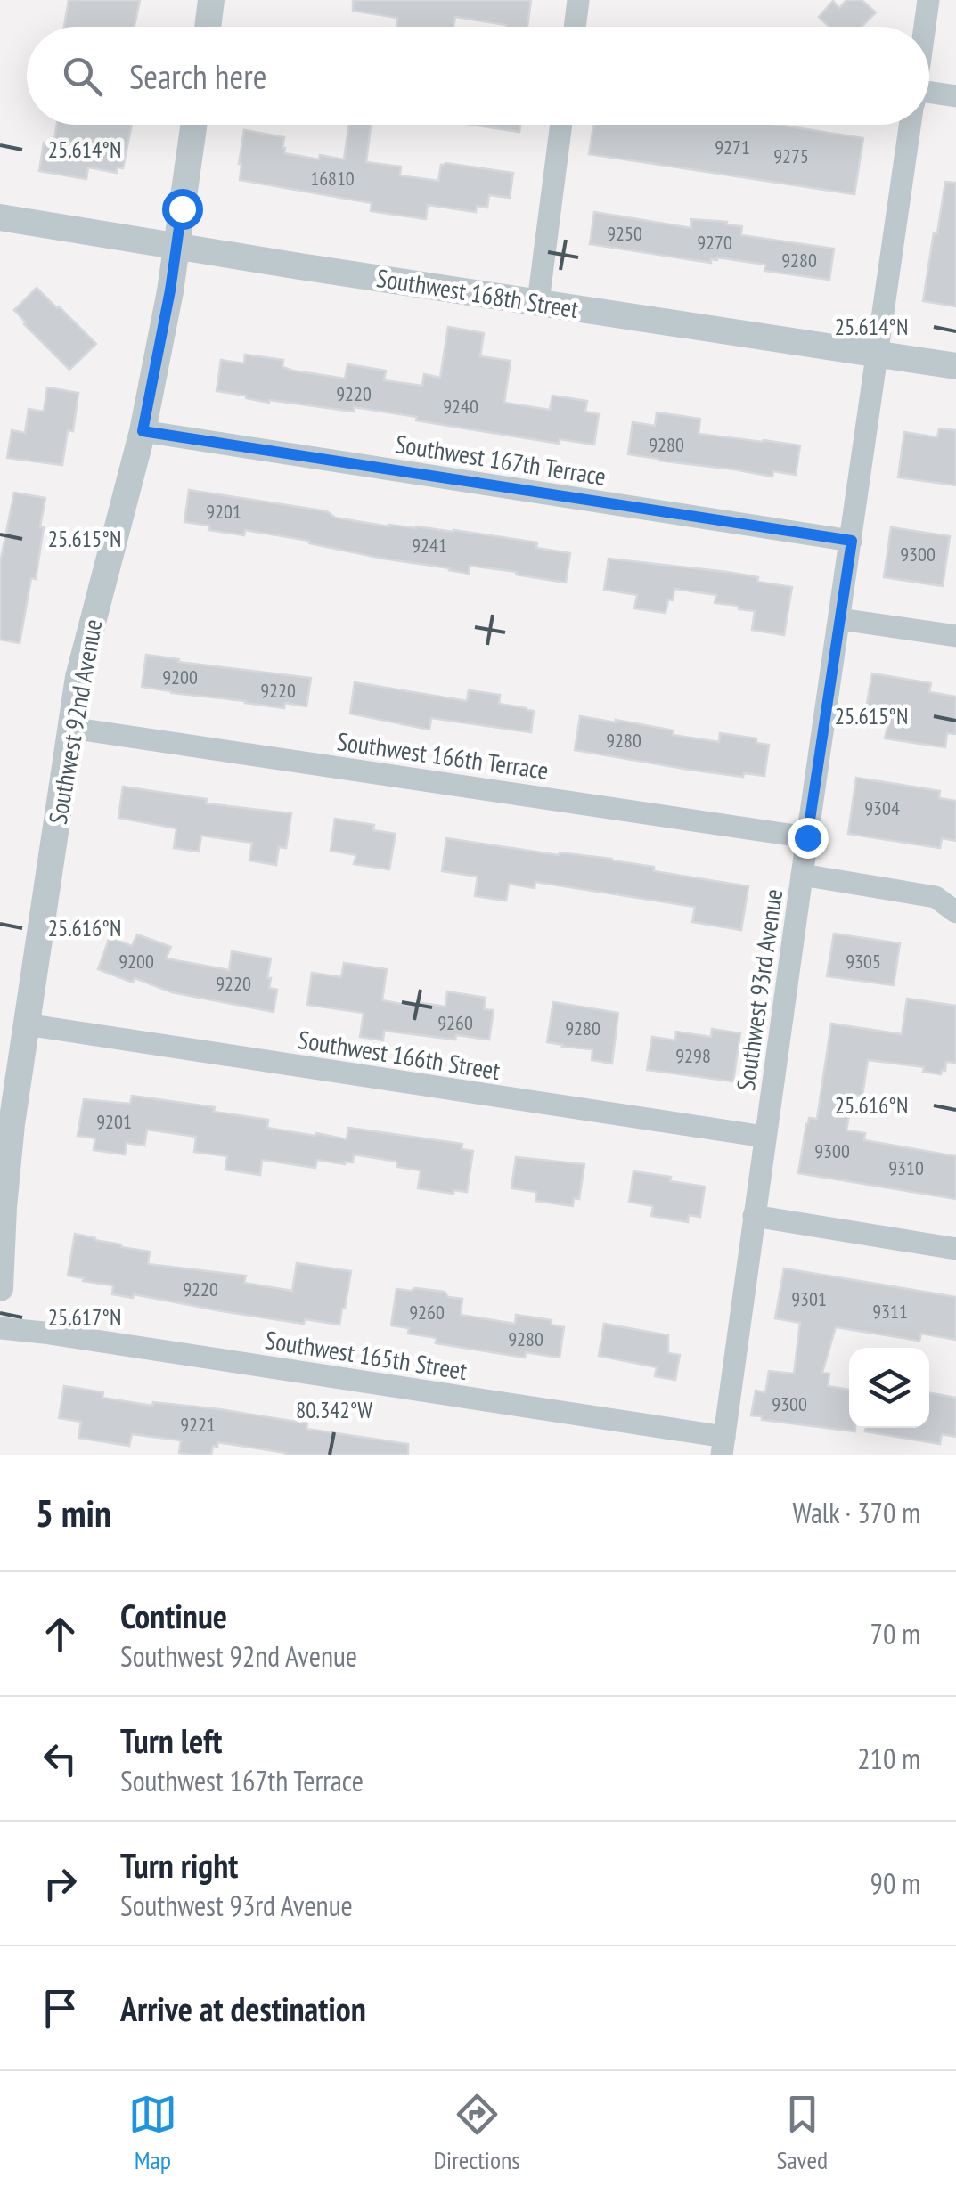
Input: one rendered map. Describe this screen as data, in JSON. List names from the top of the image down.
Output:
{
  "streets": {
    "street": [
      "Southwest 168th Street",
      "Southwest 167th Terrace",
      "Southwest 92nd Avenue",
      "Southwest 166th Terrace",
      "Southwest 93rd Avenue",
      "Southwest 166th Street",
      "Southwest 165th Street"
    ]
  },
  "crossings": [
    ["Southwest 168th Street", "Southwest 92nd Avenue"],
    ["Southwest 168th Street", "Southwest 93rd Avenue"],
    ["Southwest 167th Terrace", "Southwest 92nd Avenue"],
    ["Southwest 167th Terrace", "Southwest 93rd Avenue"],
    ["Southwest 92nd Avenue", "Southwest 166th Terrace"],
    ["Southwest 92nd Avenue", "Southwest 166th Street"],
    ["Southwest 166th Terrace", "Southwest 93rd Avenue"],
    ["Southwest 93rd Avenue", "Southwest 166th Street"],
    ["Southwest 93rd Avenue", "Southwest 165th Street"]
  ],
  "house_numbers": [
    "9271",
    "9275",
    "16810",
    "9250",
    "9270",
    "9280",
    "9220",
    "9240",
    "9280",
    "9201",
    "9241",
    "9300",
    "9200",
    "9220",
    "9280",
    "9304",
    "9200",
    "9305",
    "9220",
    "9260",
    "9280",
    "9298",
    "9201",
    "9300",
    "9310",
    "9220",
    "9301",
    "9311",
    "9260",
    "9280",
    "9300",
    "9221"
  ],
  "page": {
    "search": "Search here",
    "heading": ["5 min", "Walk · 370 m"],
    "list": [
      ["Continue", "Southwest 92nd Avenue", "70 m"],
      ["Turn left", "Southwest 167th Terrace", "210 m"],
      ["Turn right", "Southwest 93rd Avenue", "90 m"],
      "Arrive at destination"
    ],
    "nav": ["Map", "Directions", "Saved"]
  },
  "coordinates": [
    "25.614°N",
    "25.615°N",
    "25.616°N",
    "25.617°N",
    "80.342°W"
  ]
}
